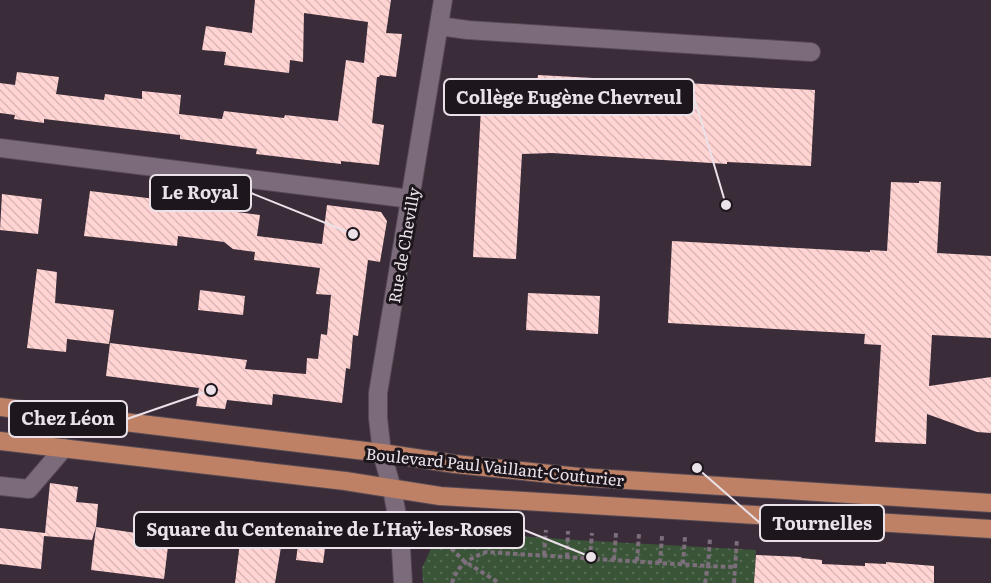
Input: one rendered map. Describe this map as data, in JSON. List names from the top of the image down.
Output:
{
  "streets": {
    "main road": ["Boulevard Paul Vaillant-Couturier"],
    "street": ["Rue de Chevilly"]
  },
  "crossings": [
    ["Rue de Chevilly", "Boulevard Paul Vaillant-Couturier"]
  ],
  "places": [
    "Collège Eugène Chevreul",
    "Le Royal",
    "Chez Léon",
    "Tournelles",
    "Square du Centenaire de L'Haÿ-les-Roses"
  ]
}
